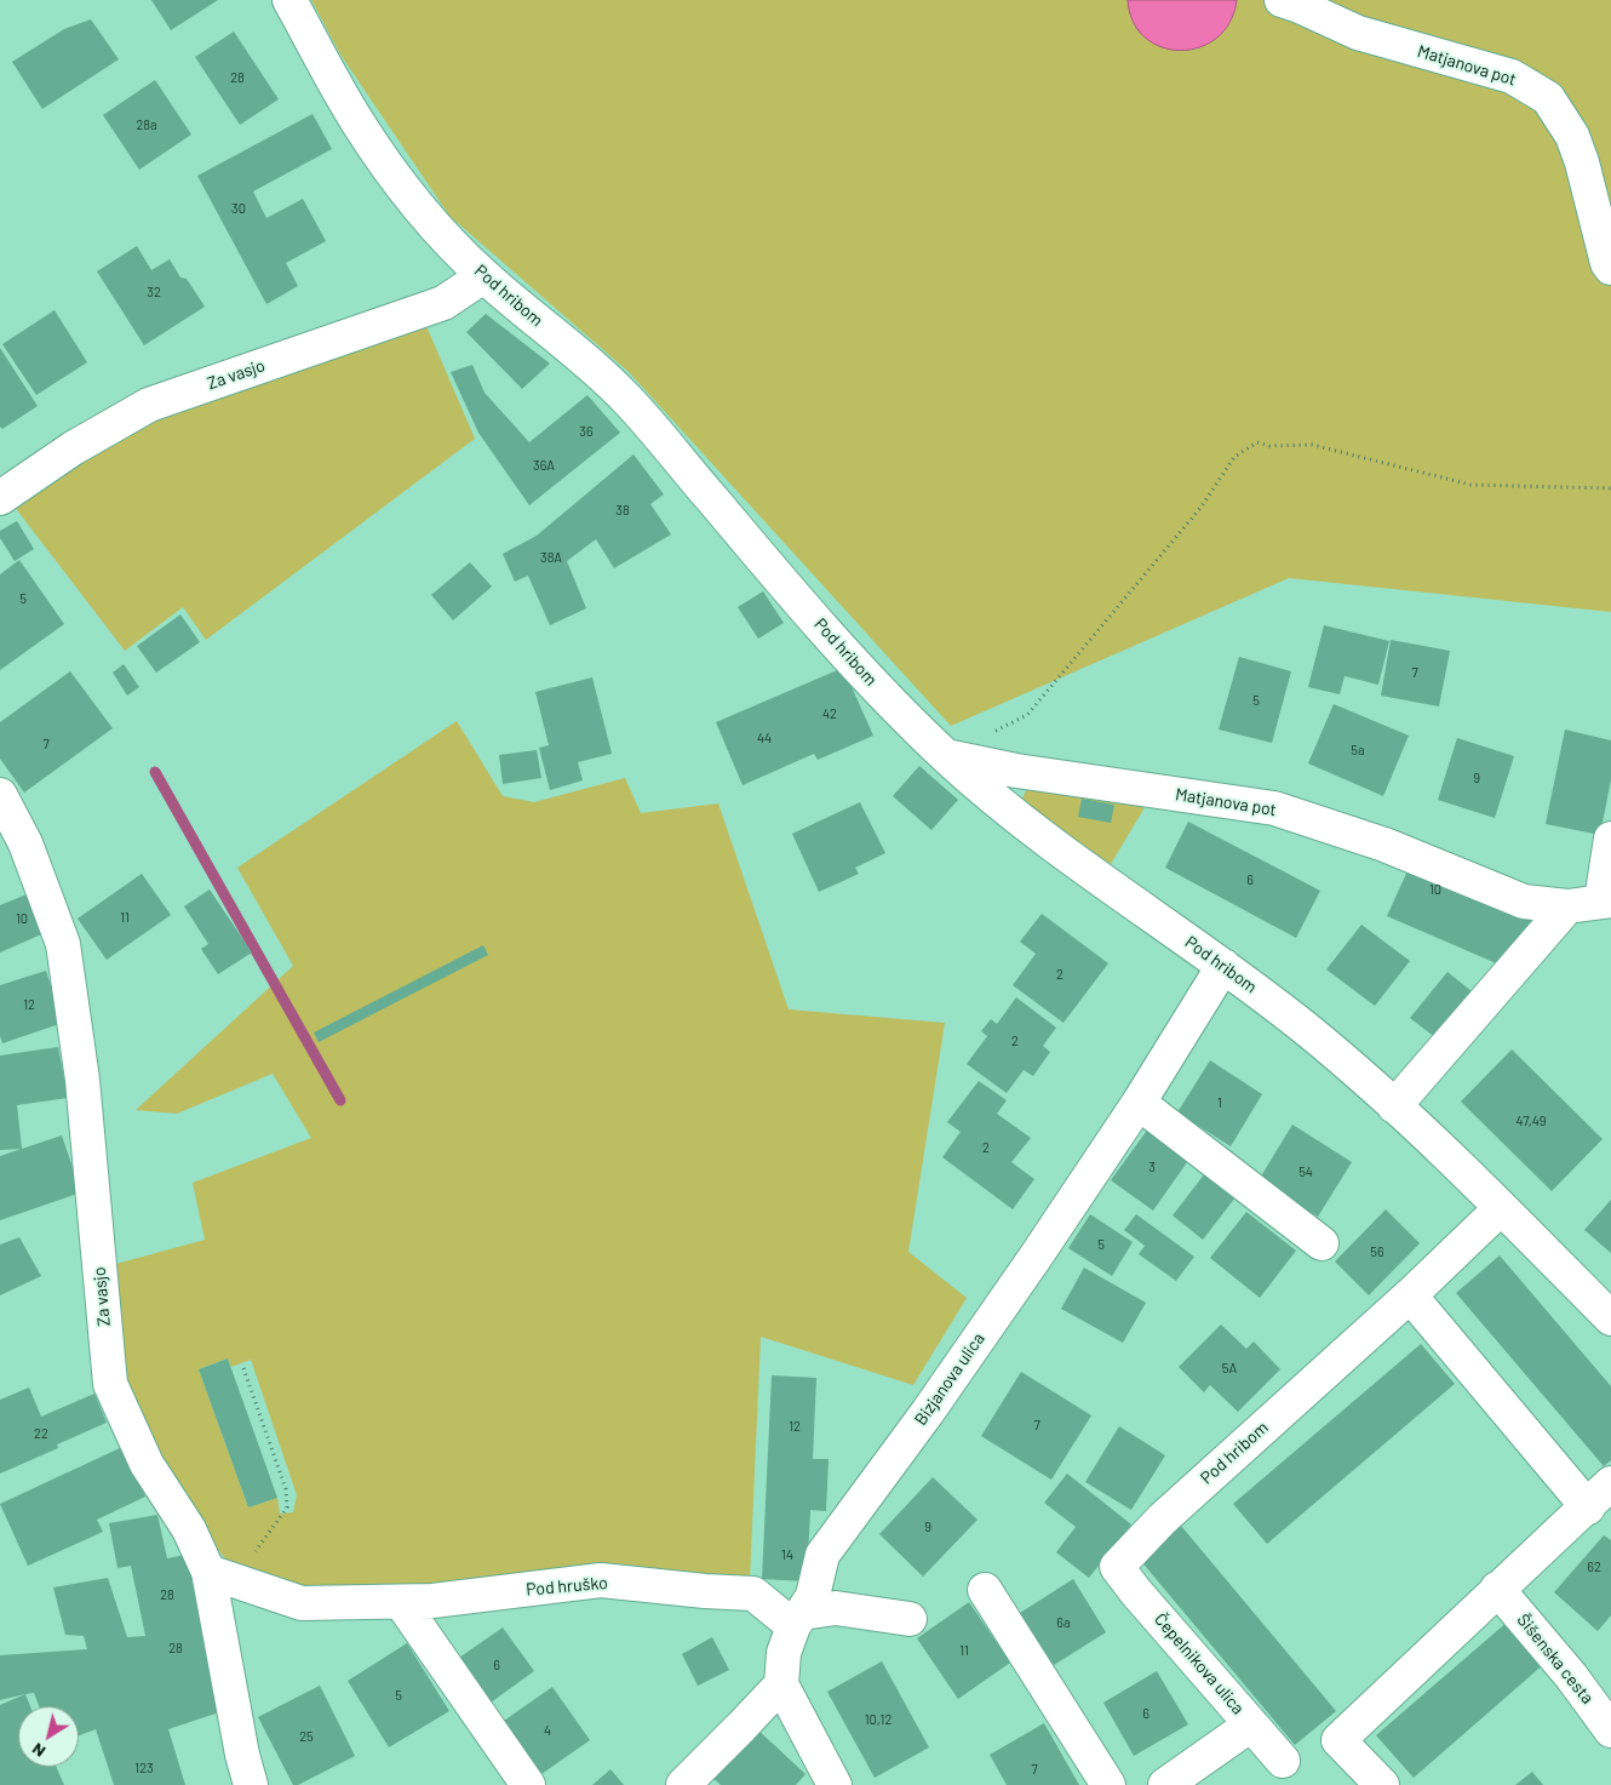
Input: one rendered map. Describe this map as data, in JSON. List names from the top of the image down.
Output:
{
  "streets": {
    "street": [
      "Matjanova pot",
      "Pod hribom",
      "Za vasjo",
      "Bizjanova ulica",
      "Pod hruško",
      "Šišenska cesta",
      "Čepelnikova ulica"
    ]
  },
  "crossings": [
    ["Matjanova pot", "Pod hribom"],
    ["Pod hribom", "Za vasjo"],
    ["Pod hribom", "Bizjanova ulica"],
    ["Pod hribom", "Čepelnikova ulica"],
    ["Za vasjo", "Pod hruško"],
    ["Bizjanova ulica", "Pod hruško"]
  ],
  "house_numbers": [
    "28",
    "28a",
    "30",
    "32",
    "36",
    "36A",
    "38",
    "38A",
    "5",
    "7",
    "5",
    "42",
    "44",
    "7",
    "5a",
    "9",
    "6",
    "10",
    "11",
    "10",
    "2",
    "12",
    "2",
    "1",
    "47,49",
    "2",
    "3",
    "54",
    "5",
    "56",
    "5A",
    "7",
    "12",
    "22",
    "9",
    "14",
    "62",
    "28",
    "6a",
    "28",
    "11",
    "6",
    "5",
    "6",
    "10,12",
    "4",
    "25",
    "123",
    "7"
  ],
  "north": "bottom left"
}
